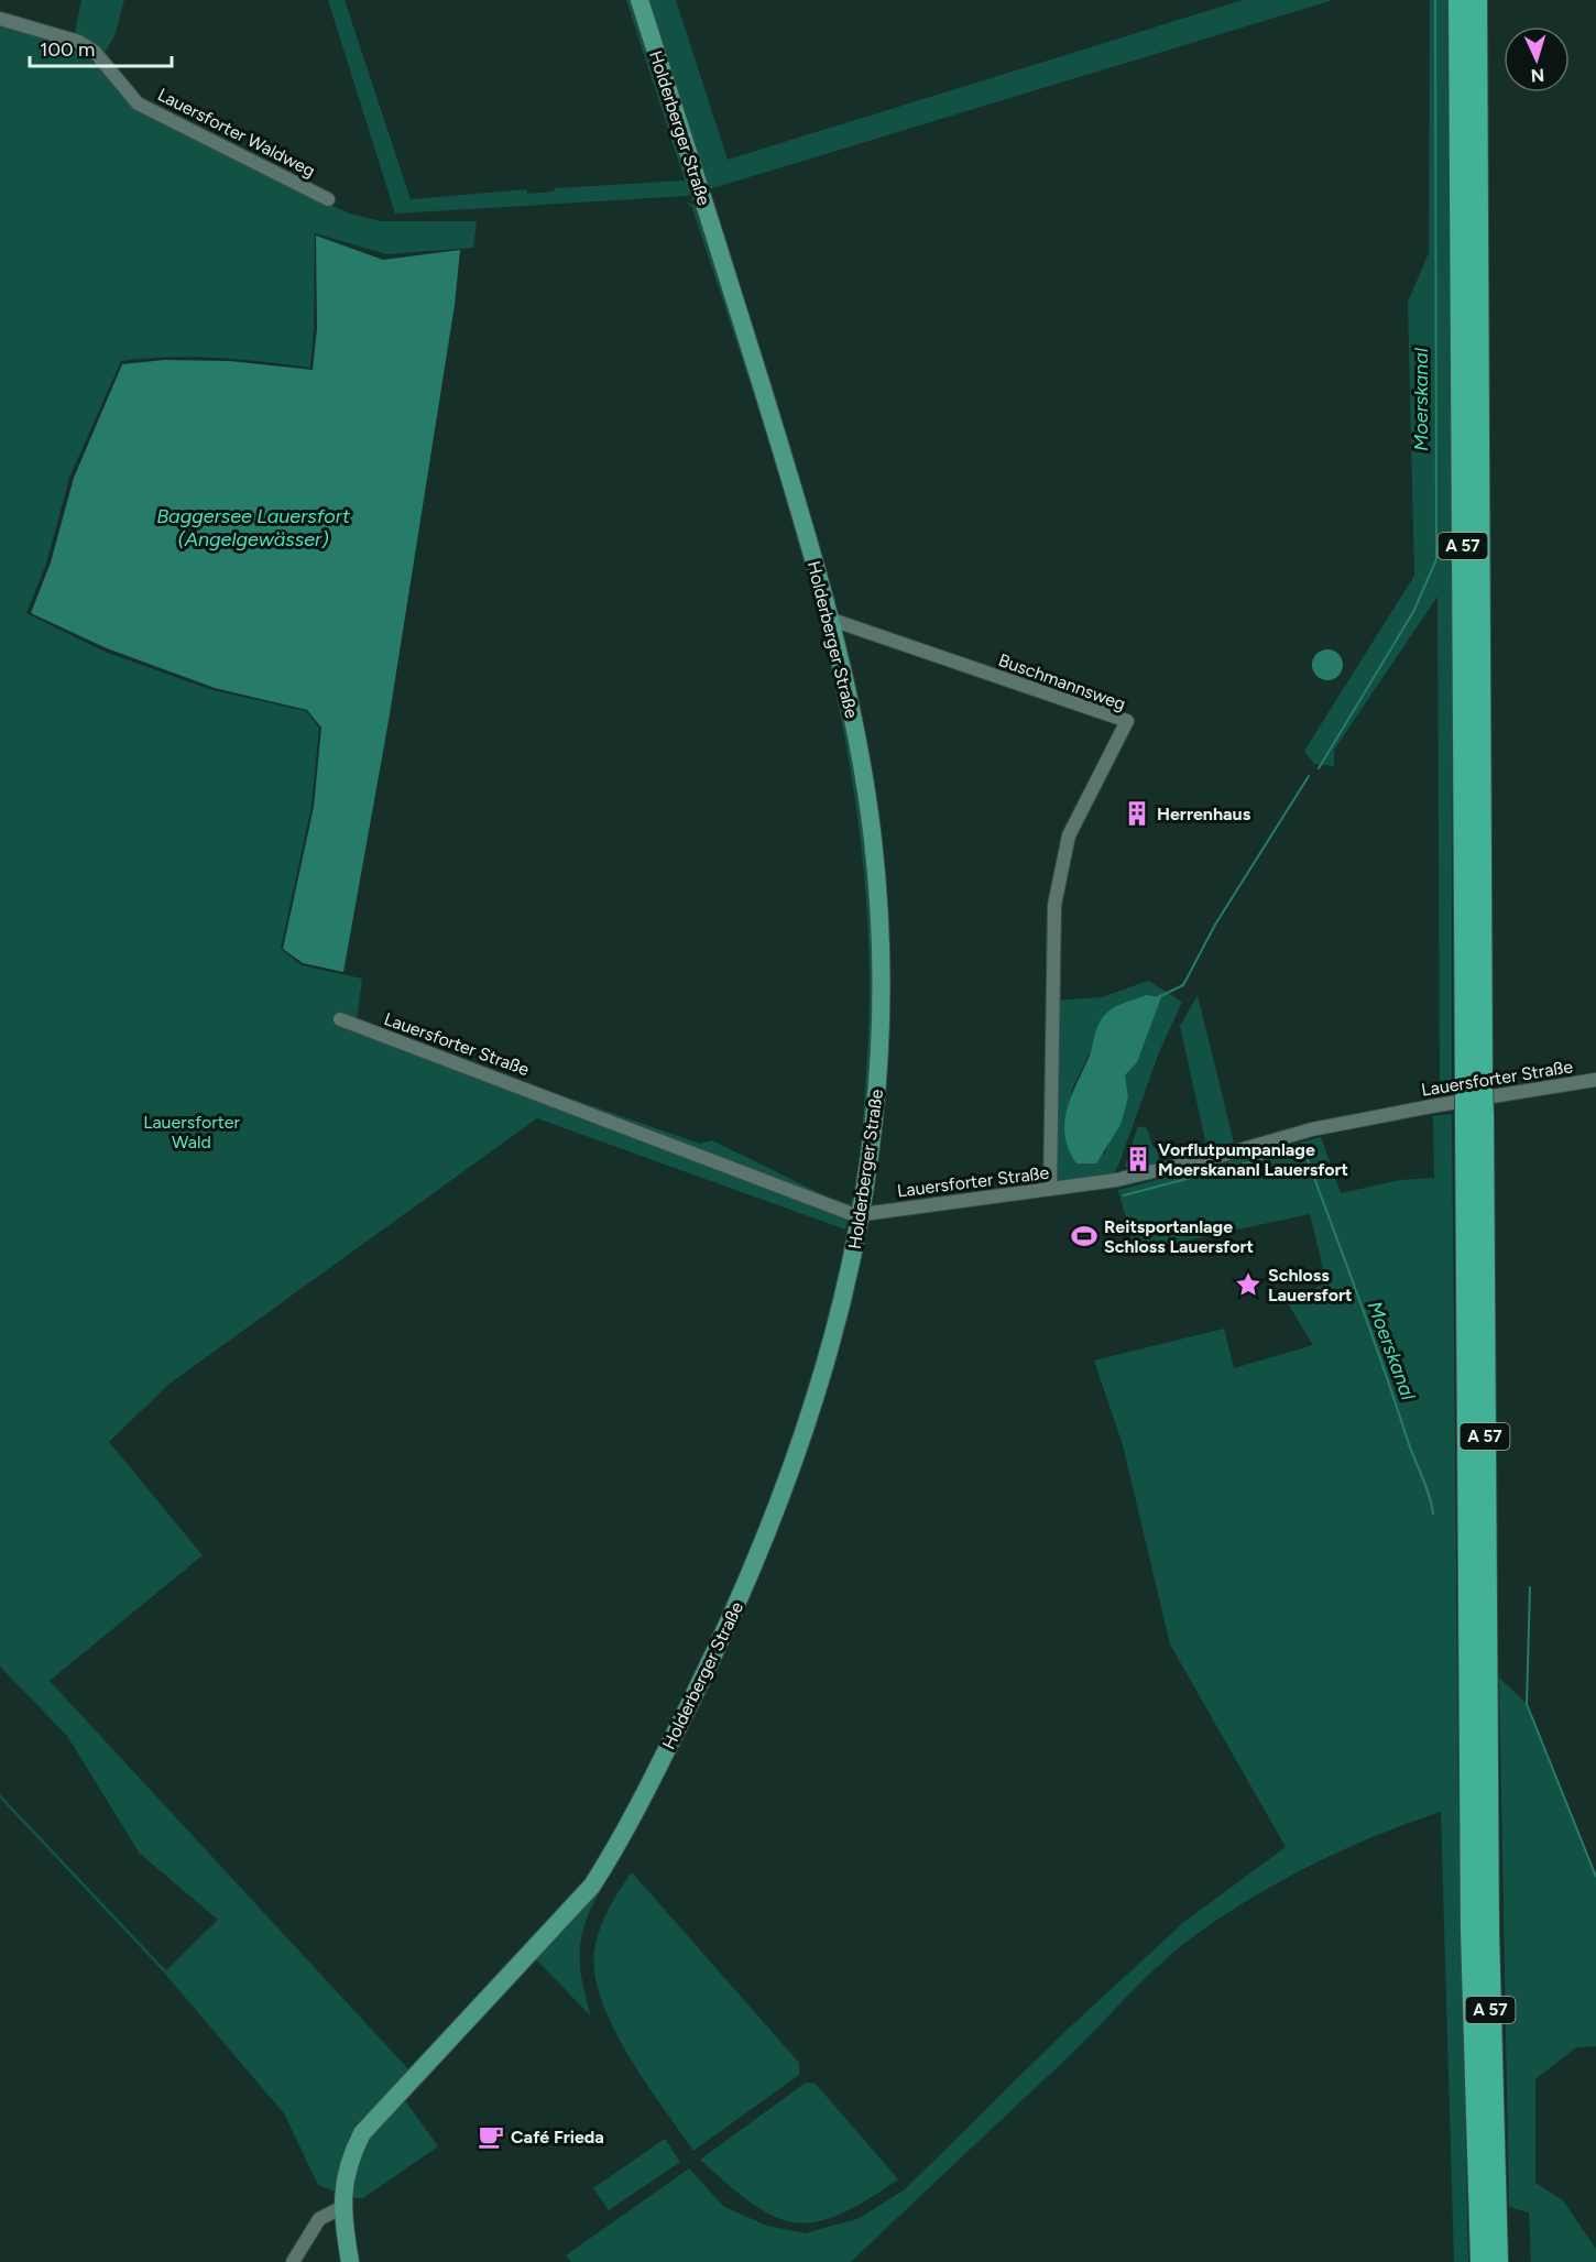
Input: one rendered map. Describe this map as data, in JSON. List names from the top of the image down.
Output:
{
  "streets": {
    "highway": ["A 57"],
    "main road": ["Holderberger Straße"],
    "street": ["Lauersforter Waldweg", "Buschmannsweg", "Lauersforter Straße"]
  },
  "crossings": [
    ["Holderberger Straße", "Buschmannsweg"],
    ["Holderberger Straße", "Lauersforter Straße"],
    ["Buschmannsweg", "Lauersforter Straße"]
  ],
  "water": ["Moerskanal", "Baggersee Lauersfort (Angelgewässer)"],
  "parks": ["Lauersforter Wald"],
  "places": {
    "building": ["Herrenhaus", "Vorflutpumpanlage Moerskananl Lauersfort"],
    "sports": ["Reitsportanlage Schloss Lauersfort"],
    "place": ["Schloss Lauersfort"],
    "cafe": ["Café Frieda"]
  },
  "scale_bar": "100 m",
  "north": "bottom"
}
